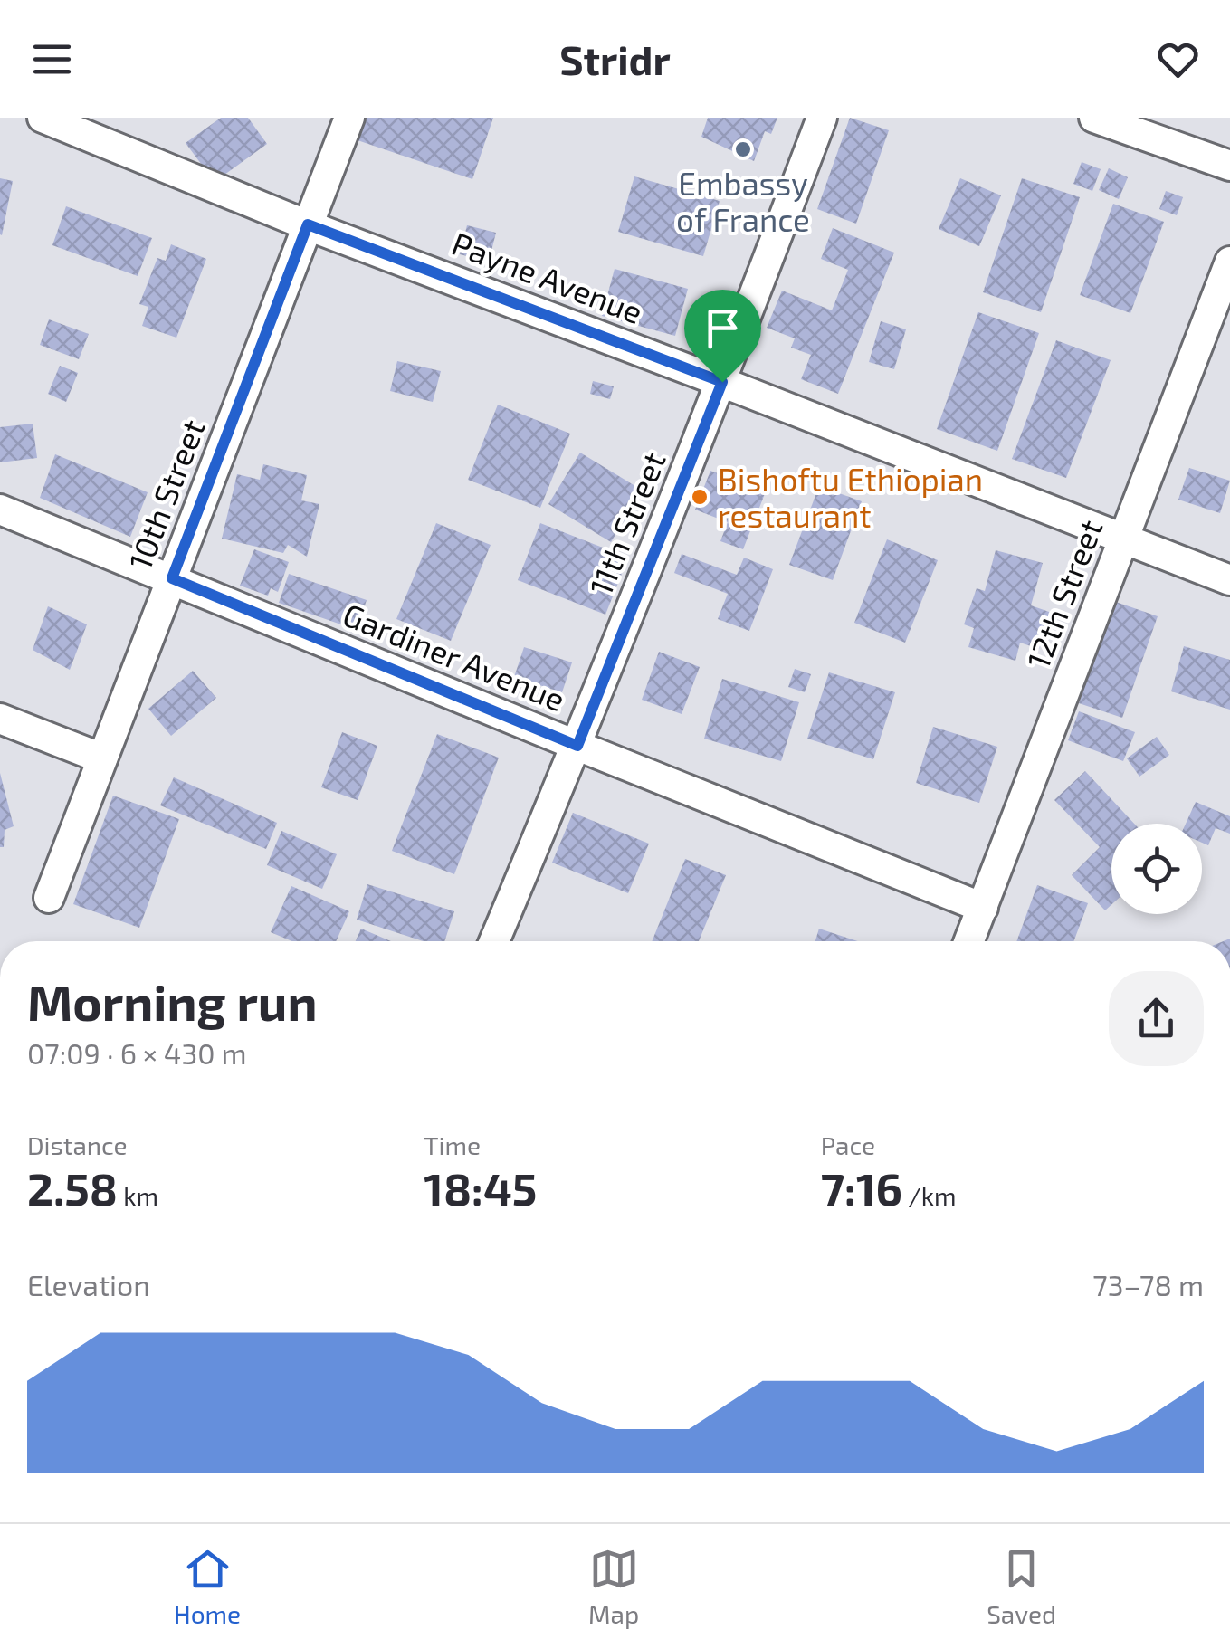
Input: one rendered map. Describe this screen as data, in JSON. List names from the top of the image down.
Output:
{
  "streets": {
    "street": [
      "Payne Avenue",
      "10th Street",
      "11th Street",
      "12th Street",
      "Gardiner Avenue"
    ]
  },
  "crossings": [
    ["Payne Avenue", "10th Street"],
    ["Payne Avenue", "11th Street"],
    ["Payne Avenue", "12th Street"],
    ["10th Street", "Gardiner Avenue"],
    ["11th Street", "Gardiner Avenue"],
    ["12th Street", "Gardiner Avenue"]
  ],
  "places": ["Embassy of France", "Bishoftu Ethiopian restaurant"],
  "page": {
    "header": "Stridr",
    "heading": ["Morning run", "07:09 · 6 × 430 m"],
    "stats": [
      ["Distance", "2.58 km"],
      ["Time", "18:45"],
      ["Pace", "7:16 /km"]
    ],
    "chart": ["Elevation", "73–78 m"],
    "tabs": ["Home", "Map", "Saved"]
  }
}
